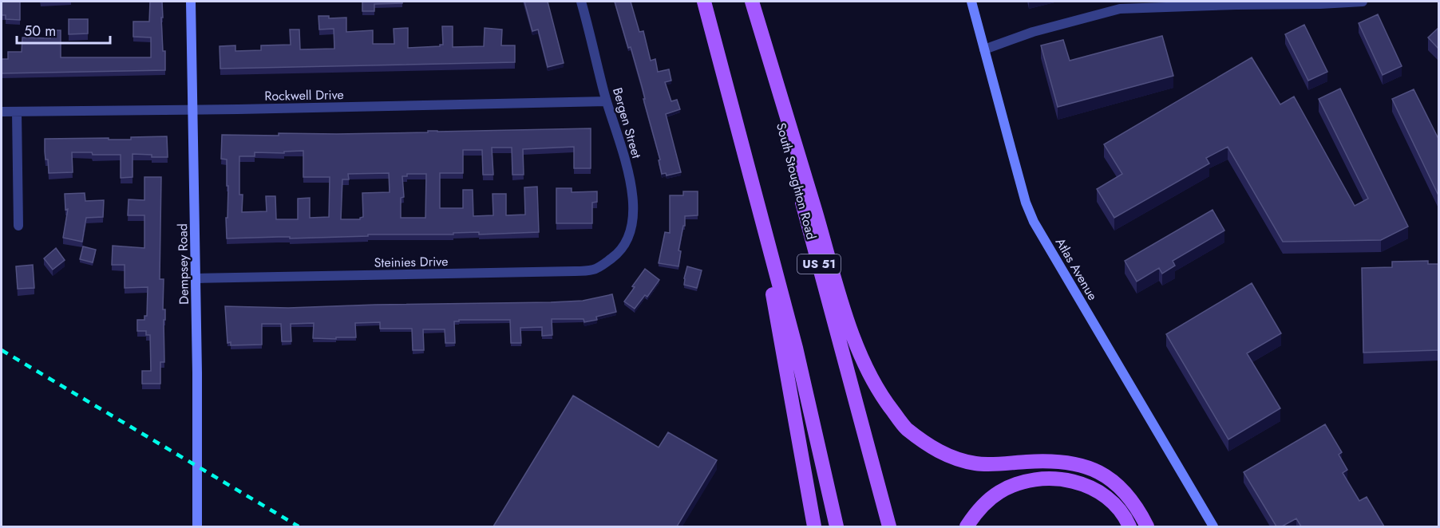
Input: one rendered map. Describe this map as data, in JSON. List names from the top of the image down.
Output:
{
  "streets": {
    "main road": ["South Stoughton Road", "US 51"],
    "street": [
      "Rockwell Drive",
      "Bergen Street",
      "Steinies Drive",
      "Dempsey Road",
      "Atlas Avenue"
    ]
  },
  "crossings": [
    ["Rockwell Drive", "Bergen Street"],
    ["Rockwell Drive", "Dempsey Road"],
    ["Bergen Street", "Steinies Drive"],
    ["Steinies Drive", "Dempsey Road"]
  ],
  "scale_bar": "50 m"
}
